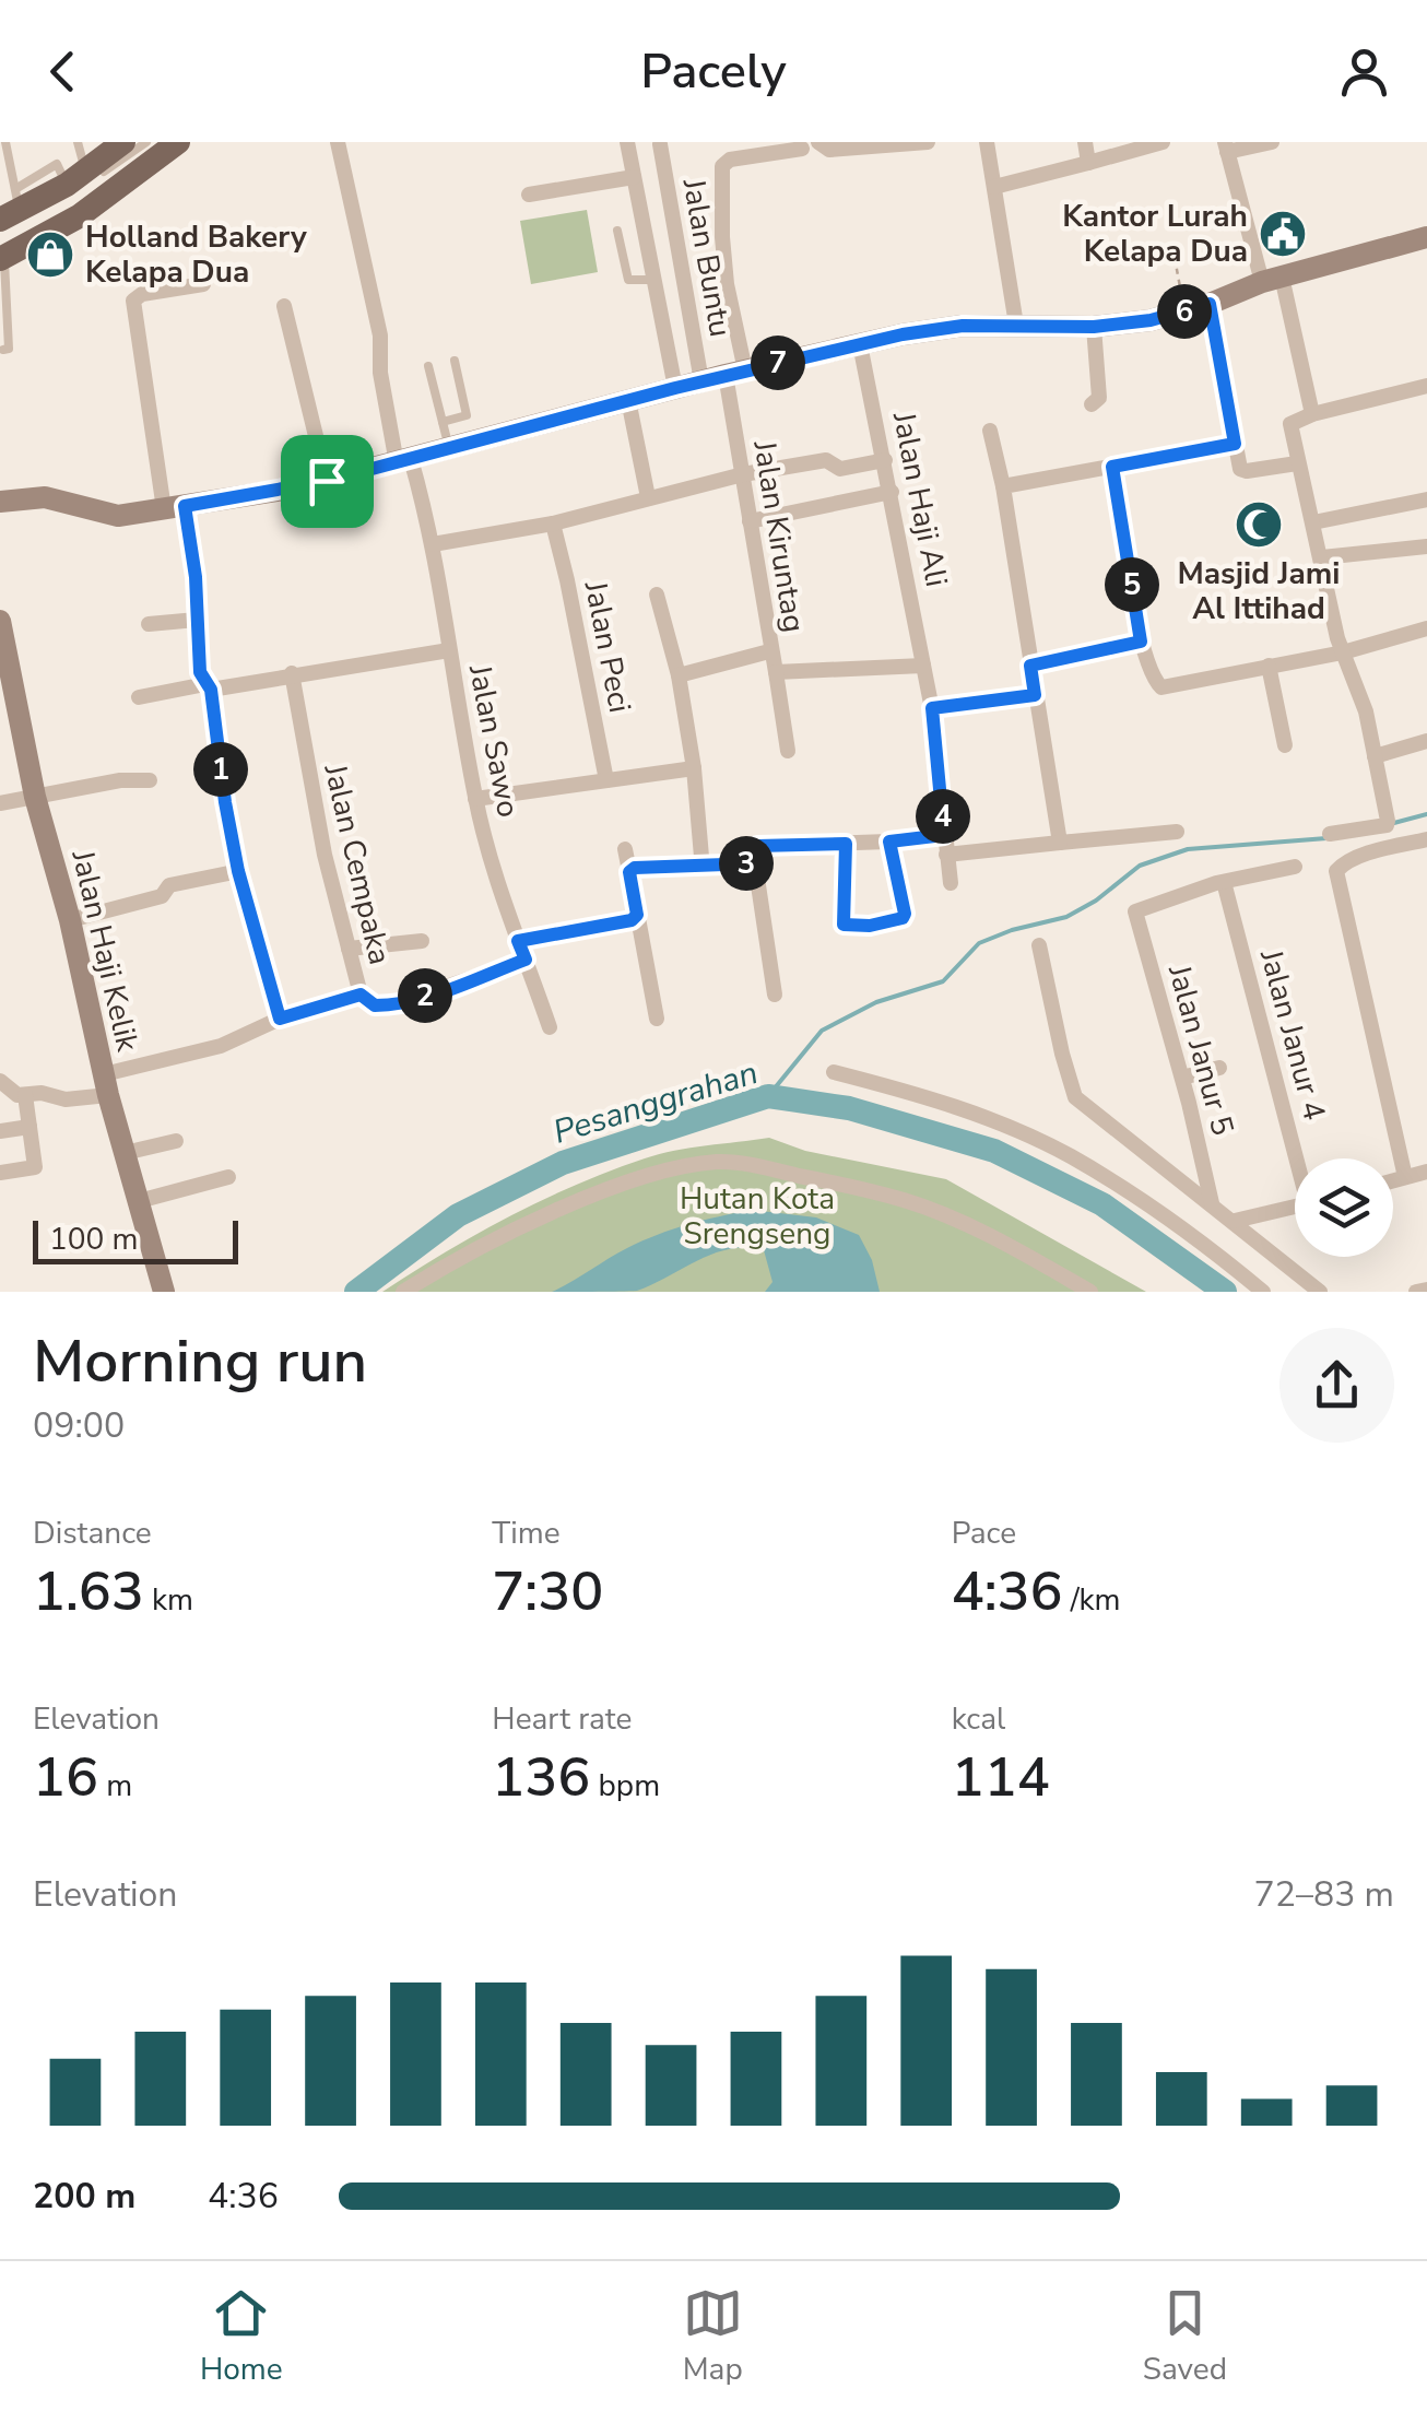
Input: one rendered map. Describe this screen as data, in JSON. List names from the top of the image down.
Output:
{
  "streets": {
    "street": [
      "Jalan Buntu",
      "Jalan Haji Ali",
      "Jalan Kiruntag",
      "Jalan Peci",
      "Jalan Sawo",
      "Jalan Cempaka",
      "Jalan Haji Kelik",
      "Jalan Janur 4",
      "Jalan Janur 5"
    ]
  },
  "crossings": [
    ["Jalan Cempaka", "Jalan Haji Kelik"],
    ["Jalan Janur 4", "Jalan Janur 5"]
  ],
  "water": ["Pesanggrahan"],
  "parks": ["Hutan Kota Srengseng"],
  "places": {
    "public building": ["Kantor Lurah Kelapa Dua"],
    "shop": ["Holland Bakery Kelapa Dua"],
    "mosque": ["Masjid Jami Al Ittihad"]
  },
  "scale_bar": "100 m",
  "page": {
    "header": "Pacely",
    "pins": [
      "6",
      "7",
      "5",
      "1",
      "4",
      "3",
      "2"
    ],
    "scale": "100 m",
    "heading": ["Morning run", "09:00"],
    "stats": [
      ["Distance", "1.63 km"],
      ["Time", "7:30"],
      ["Pace", "4:36 /km"],
      ["Elevation", "16 m"],
      ["Heart rate", "136 bpm"],
      ["kcal", "114"]
    ],
    "chart": ["Elevation", "72–83 m"],
    "list": [
      {
        "name": "200 m",
        "note": "4:36"
      }
    ],
    "tabs": ["Home", "Map", "Saved"]
  }
}
